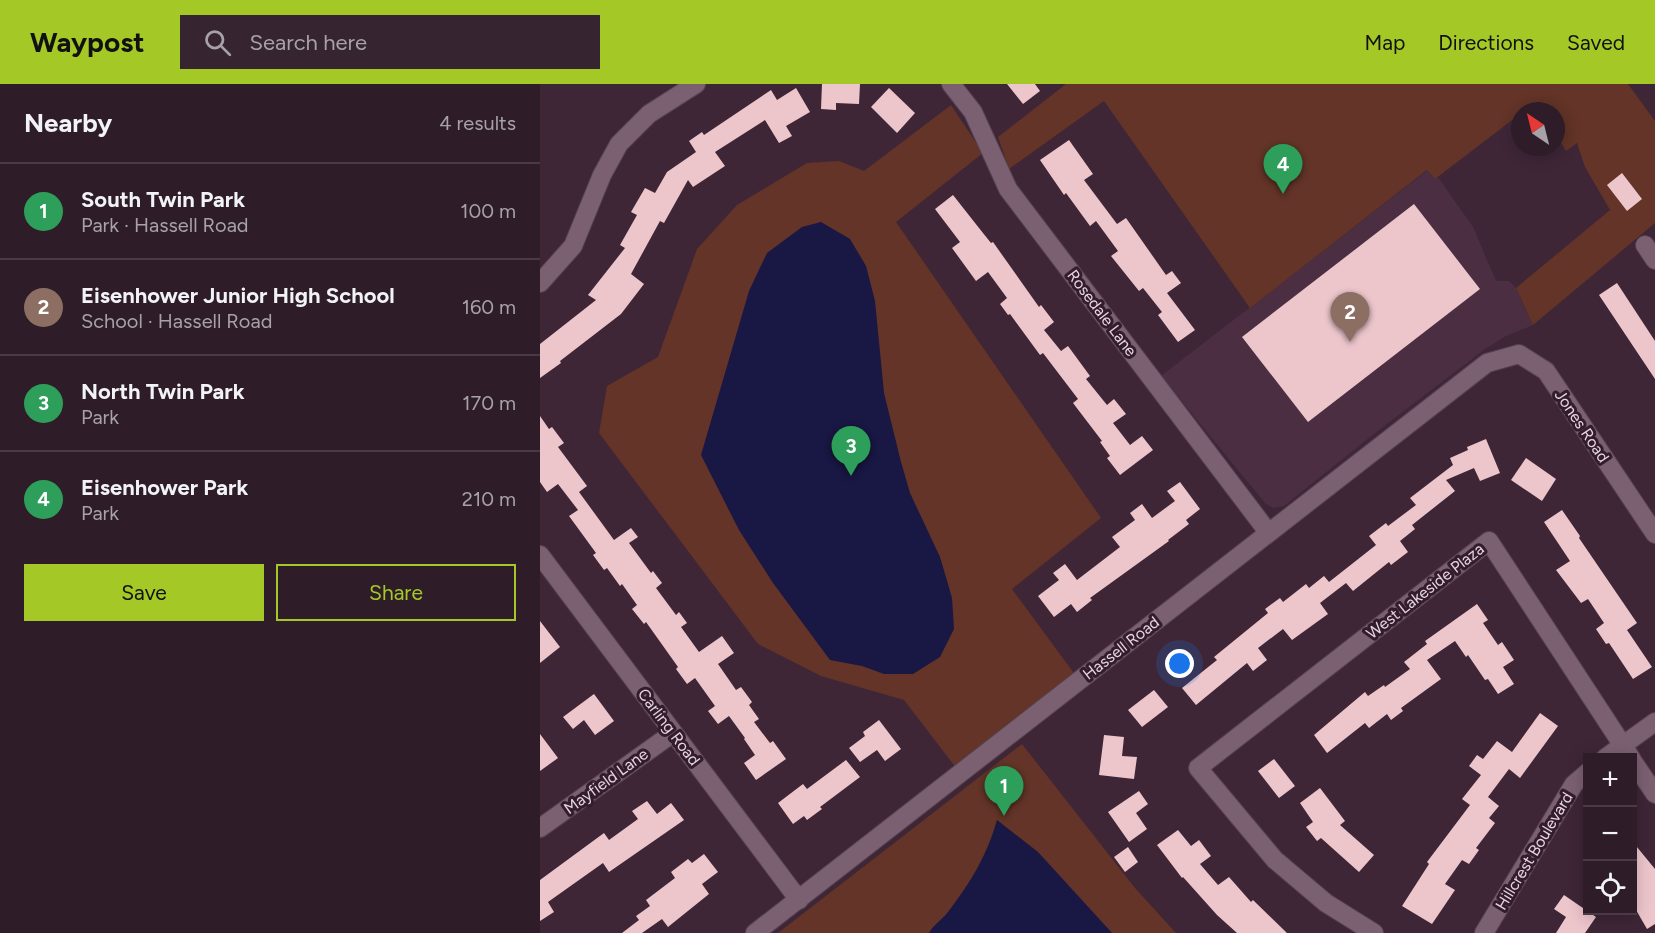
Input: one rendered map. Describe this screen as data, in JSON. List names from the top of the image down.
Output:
{
  "streets": {
    "street": [
      "Rosedale Lane",
      "Jones Road",
      "West Lakeside Plaza",
      "Hassell Road",
      "Carling Road",
      "Mayfield Lane",
      "Hillcrest Boulevard"
    ]
  },
  "crossings": [
    ["Rosedale Lane", "Hassell Road"],
    ["Jones Road", "Hassell Road"],
    ["Hassell Road", "Carling Road"],
    ["Carling Road", "Mayfield Lane"]
  ],
  "north": "top left",
  "page": {
    "header": "Waypost",
    "search": "Search here",
    "nav": ["Map", "Directions", "Saved"],
    "heading": ["Nearby", "4 results"],
    "pins": [
      "4",
      "2",
      "3",
      "1"
    ],
    "list": [
      {
        "mark": "1",
        "name": "South Twin Park",
        "note": "Park · Hassell Road",
        "value": "100 m"
      },
      {
        "mark": "2",
        "name": "Eisenhower Junior High School",
        "note": "School · Hassell Road",
        "value": "160 m"
      },
      {
        "mark": "3",
        "name": "North Twin Park",
        "note": "Park",
        "value": "170 m"
      },
      {
        "mark": "4",
        "name": "Eisenhower Park",
        "note": "Park",
        "value": "210 m"
      }
    ],
    "buttons": ["Save", "Share"],
    "map_buttons": ["+", "−"]
  }
}
